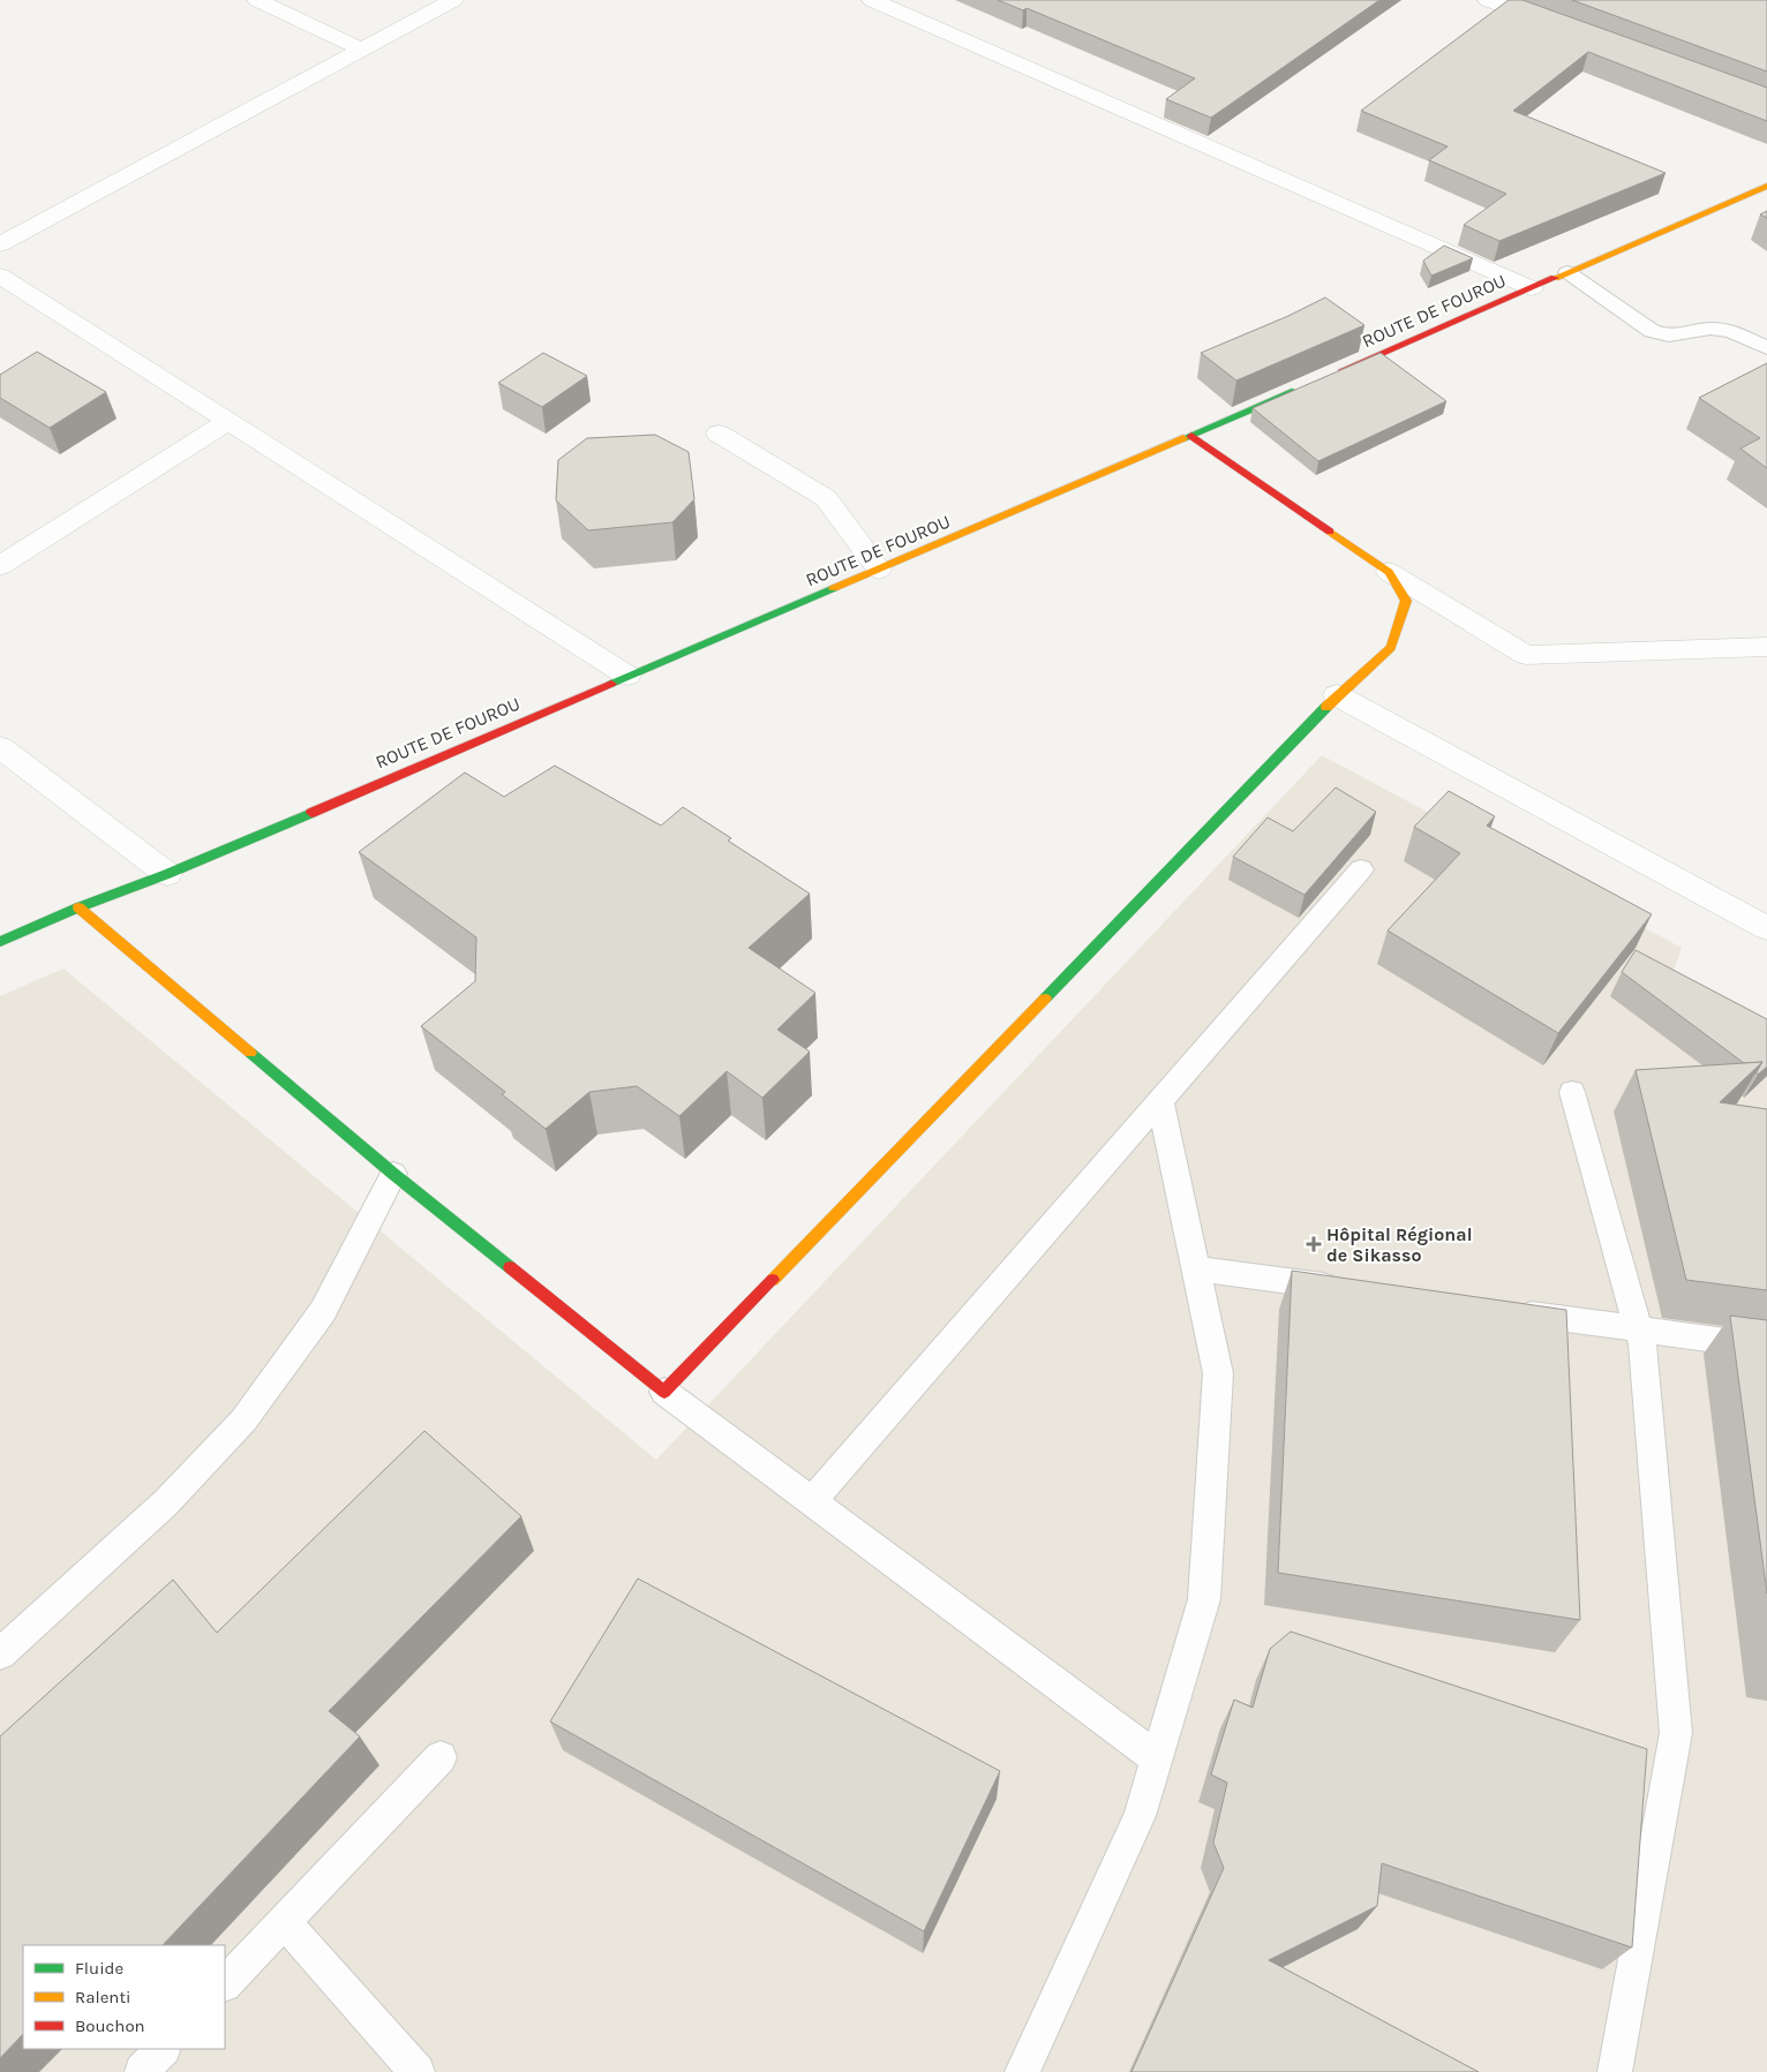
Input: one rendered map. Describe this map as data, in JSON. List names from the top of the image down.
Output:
{
  "streets": {
    "main road": ["ROUTE DE FOUROU"]
  },
  "places": {
    "health": ["Hôpital Régional de Sikasso"]
  },
  "legend": ["Fluide", "Ralenti", "Bouchon"]
}
